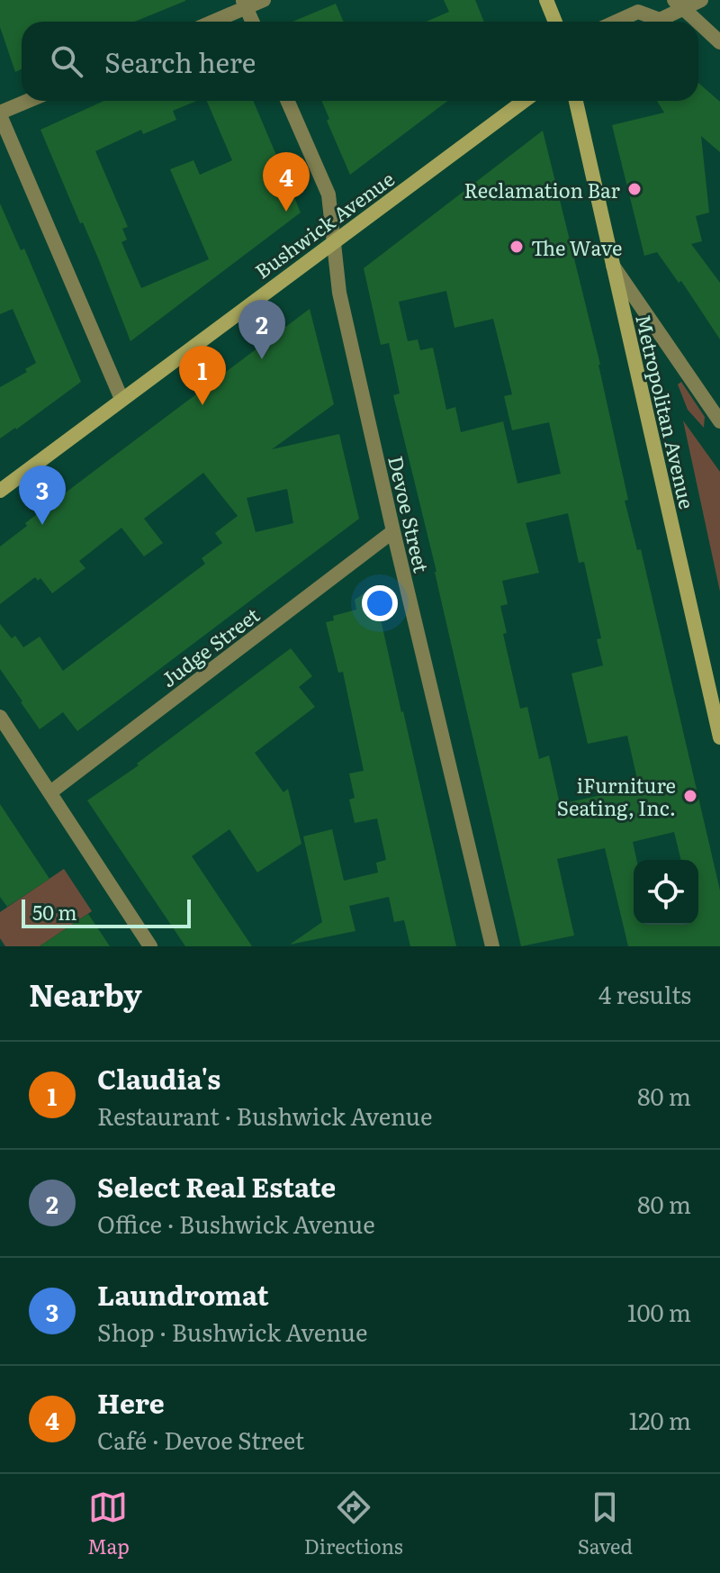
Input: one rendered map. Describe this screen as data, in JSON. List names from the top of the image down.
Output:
{
  "streets": {
    "main road": ["Bushwick Avenue", "Metropolitan Avenue"],
    "street": ["Devoe Street", "Judge Street"]
  },
  "crossings": [
    ["Bushwick Avenue", "Devoe Street"],
    ["Devoe Street", "Judge Street"]
  ],
  "places": ["Reclamation Bar", "The Wave", "iFurniture Seating, Inc."],
  "scale_bar": "50 m",
  "page": {
    "search": "Search here",
    "pins": [
      "4",
      "2",
      "1",
      "3"
    ],
    "scale": "50 m",
    "heading": ["Nearby", "4 results"],
    "list": [
      {
        "mark": "1",
        "name": "Claudia's",
        "note": "Restaurant · Bushwick Avenue",
        "value": "80 m"
      },
      {
        "mark": "2",
        "name": "Select Real Estate",
        "note": "Office · Bushwick Avenue",
        "value": "80 m"
      },
      {
        "mark": "3",
        "name": "Laundromat",
        "note": "Shop · Bushwick Avenue",
        "value": "100 m"
      },
      {
        "mark": "4",
        "name": "Here",
        "note": "Café · Devoe Street",
        "value": "120 m"
      }
    ],
    "nav": ["Map", "Directions", "Saved"]
  }
}
